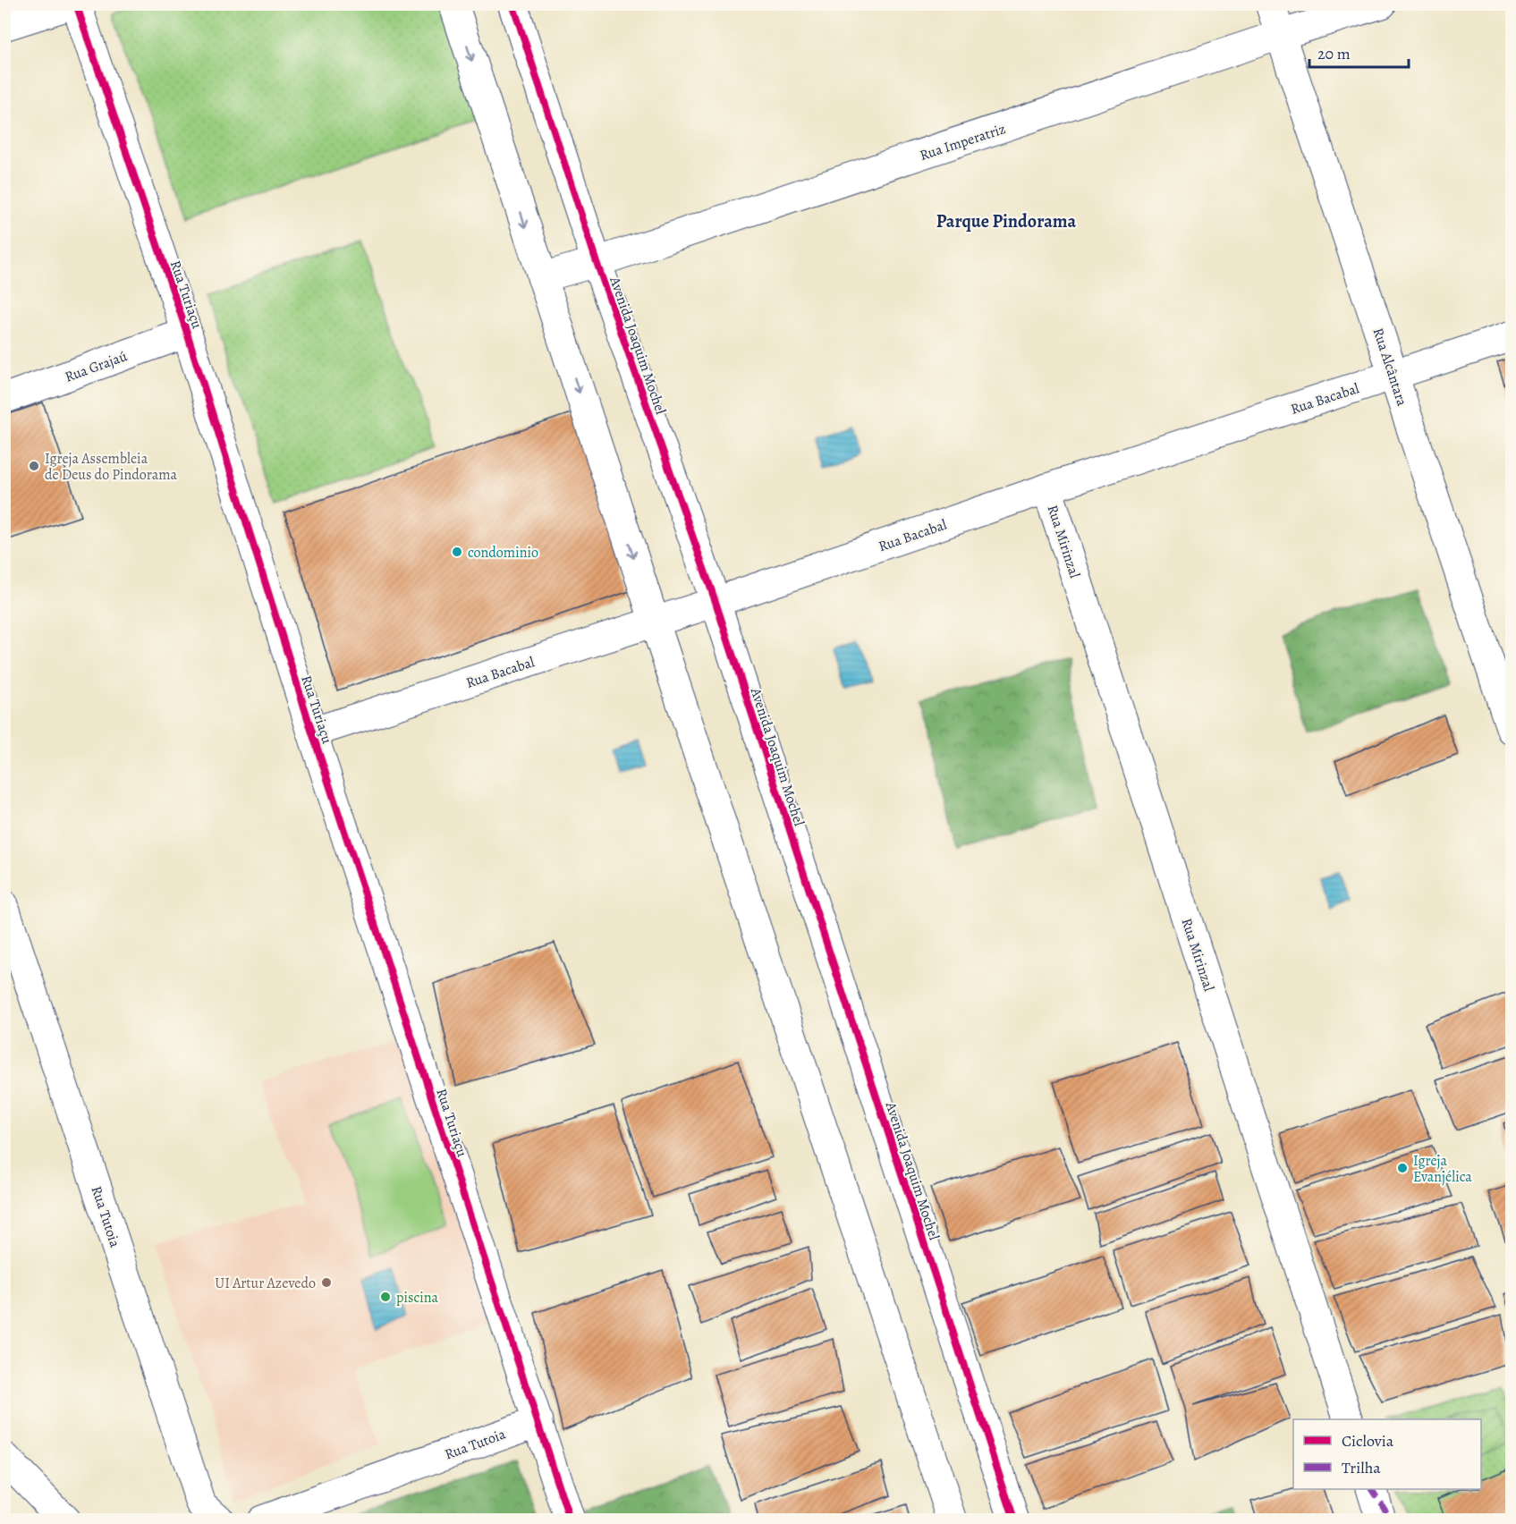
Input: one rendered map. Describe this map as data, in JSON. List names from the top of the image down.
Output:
{
  "streets": {
    "street": [
      "Rua Imperatriz",
      "Rua Turiaçu",
      "Avenida Joaquim Mochel",
      "Rua Grajaú",
      "Rua Alcântara",
      "Rua Bacabal",
      "Rua Mirinzal",
      "Rua Tutoia"
    ]
  },
  "crossings": [
    ["Rua Imperatriz", "Avenida Joaquim Mochel"],
    ["Rua Imperatriz", "Rua Alcântara"],
    ["Rua Turiaçu", "Rua Grajaú"],
    ["Rua Turiaçu", "Rua Bacabal"],
    ["Rua Turiaçu", "Rua Tutoia"],
    ["Avenida Joaquim Mochel", "Rua Bacabal"],
    ["Rua Alcântara", "Rua Bacabal"],
    ["Rua Bacabal", "Rua Mirinzal"]
  ],
  "districts": ["Parque Pindorama"],
  "places": [
    "Igreja Assembleia de Deus do Pindorama",
    "condominio",
    "Igreja Evanjélica",
    "UI Artur Azevedo",
    "piscina"
  ],
  "legend": ["Ciclovia", "Trilha"],
  "scale_bar": "20 m"
}
